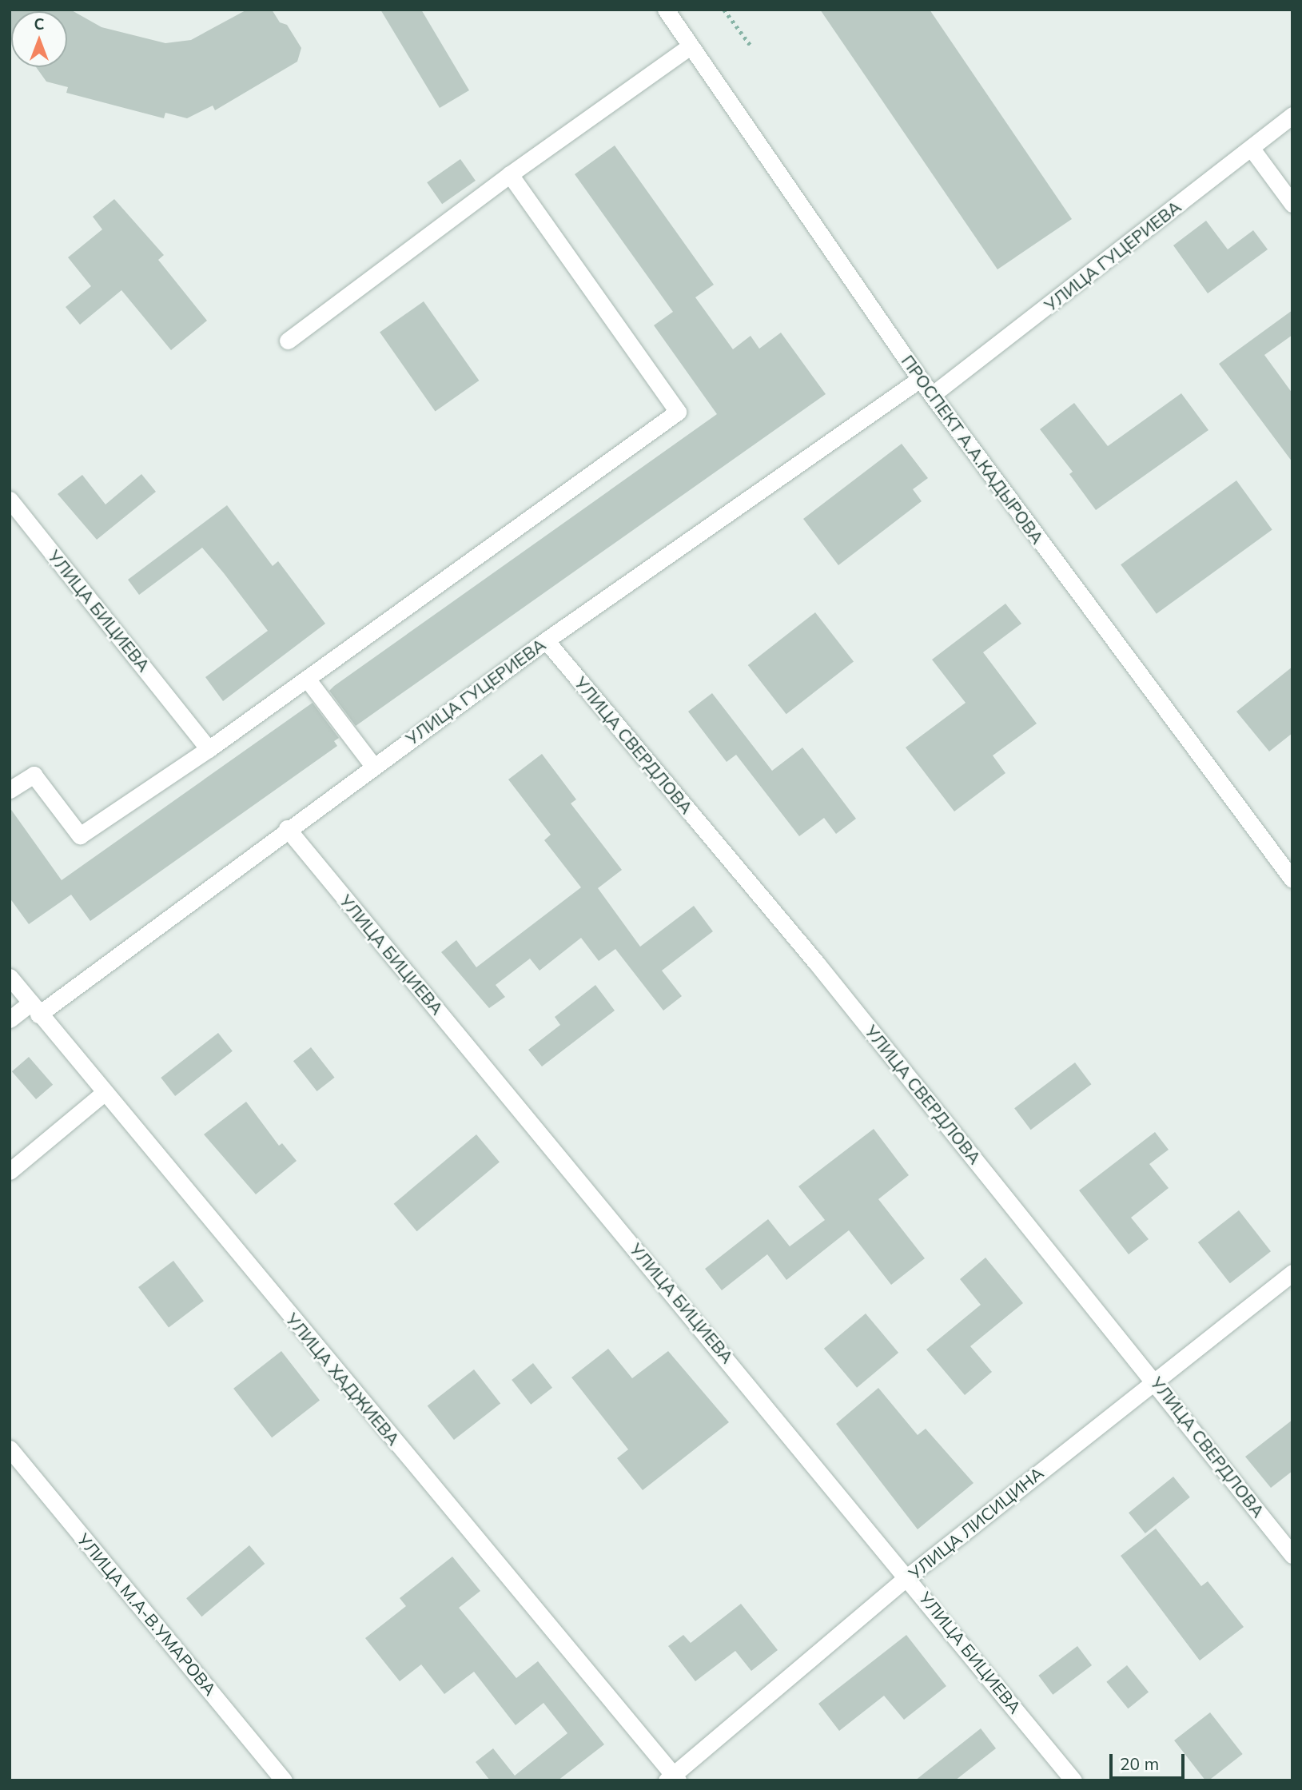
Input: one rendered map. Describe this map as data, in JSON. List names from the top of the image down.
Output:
{
  "streets": {
    "street": [
      "УЛИЦА ГУЦЕРИЕВА",
      "ПРОСПЕКТ А.А.КАДЫРОВА",
      "УЛИЦА БИЦИЕВА",
      "УЛИЦА СВЕРДЛОВА",
      "УЛИЦА ХАДЖИЕВА",
      "УЛИЦА ЛИСИЦИНА",
      "УЛИЦА М.А-В.УМАРОВА"
    ]
  },
  "crossings": [
    ["УЛИЦА ГУЦЕРИЕВА", "ПРОСПЕКТ А.А.КАДЫРОВА"],
    ["УЛИЦА ГУЦЕРИЕВА", "УЛИЦА БИЦИЕВА"],
    ["УЛИЦА ГУЦЕРИЕВА", "УЛИЦА СВЕРДЛОВА"],
    ["УЛИЦА ГУЦЕРИЕВА", "УЛИЦА ХАДЖИЕВА"],
    ["УЛИЦА БИЦИЕВА", "УЛИЦА ЛИСИЦИНА"],
    ["УЛИЦА СВЕРДЛОВА", "УЛИЦА ЛИСИЦИНА"],
    ["УЛИЦА ХАДЖИЕВА", "УЛИЦА ЛИСИЦИНА"]
  ],
  "scale_bar": "20 m",
  "north": "top"
}
